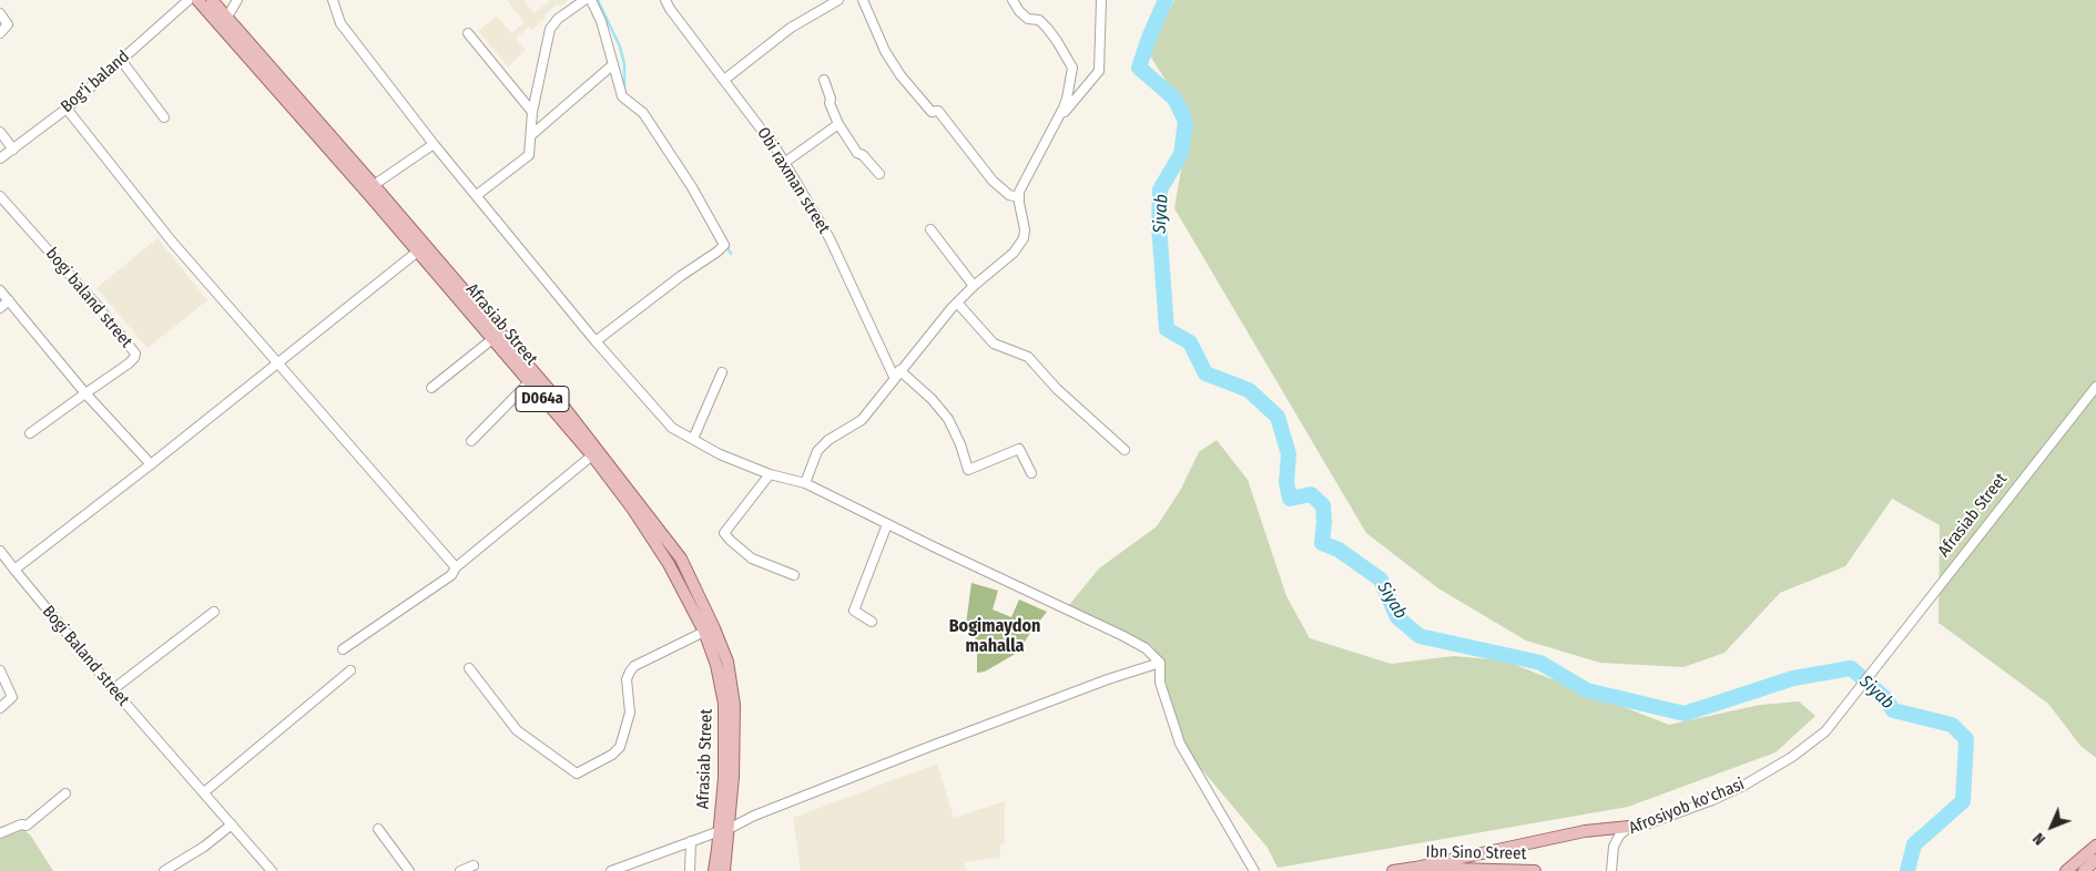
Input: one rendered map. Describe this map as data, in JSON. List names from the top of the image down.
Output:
{
  "streets": {
    "main road": ["Afrasiab Street", "D064a", "Ibn Sino Street"],
    "street": [
      "Bog'i baland",
      "Obi raxman street",
      "bogi baland street",
      "Bogi Baland street",
      "Afrosiyob ko'chasi"
    ]
  },
  "crossings": [
    ["Afrasiab Street", "Afrosiyob ko'chasi"]
  ],
  "districts": ["Bogimaydon mahalla"],
  "water": ["Siyab"],
  "north": "bottom left"
}
